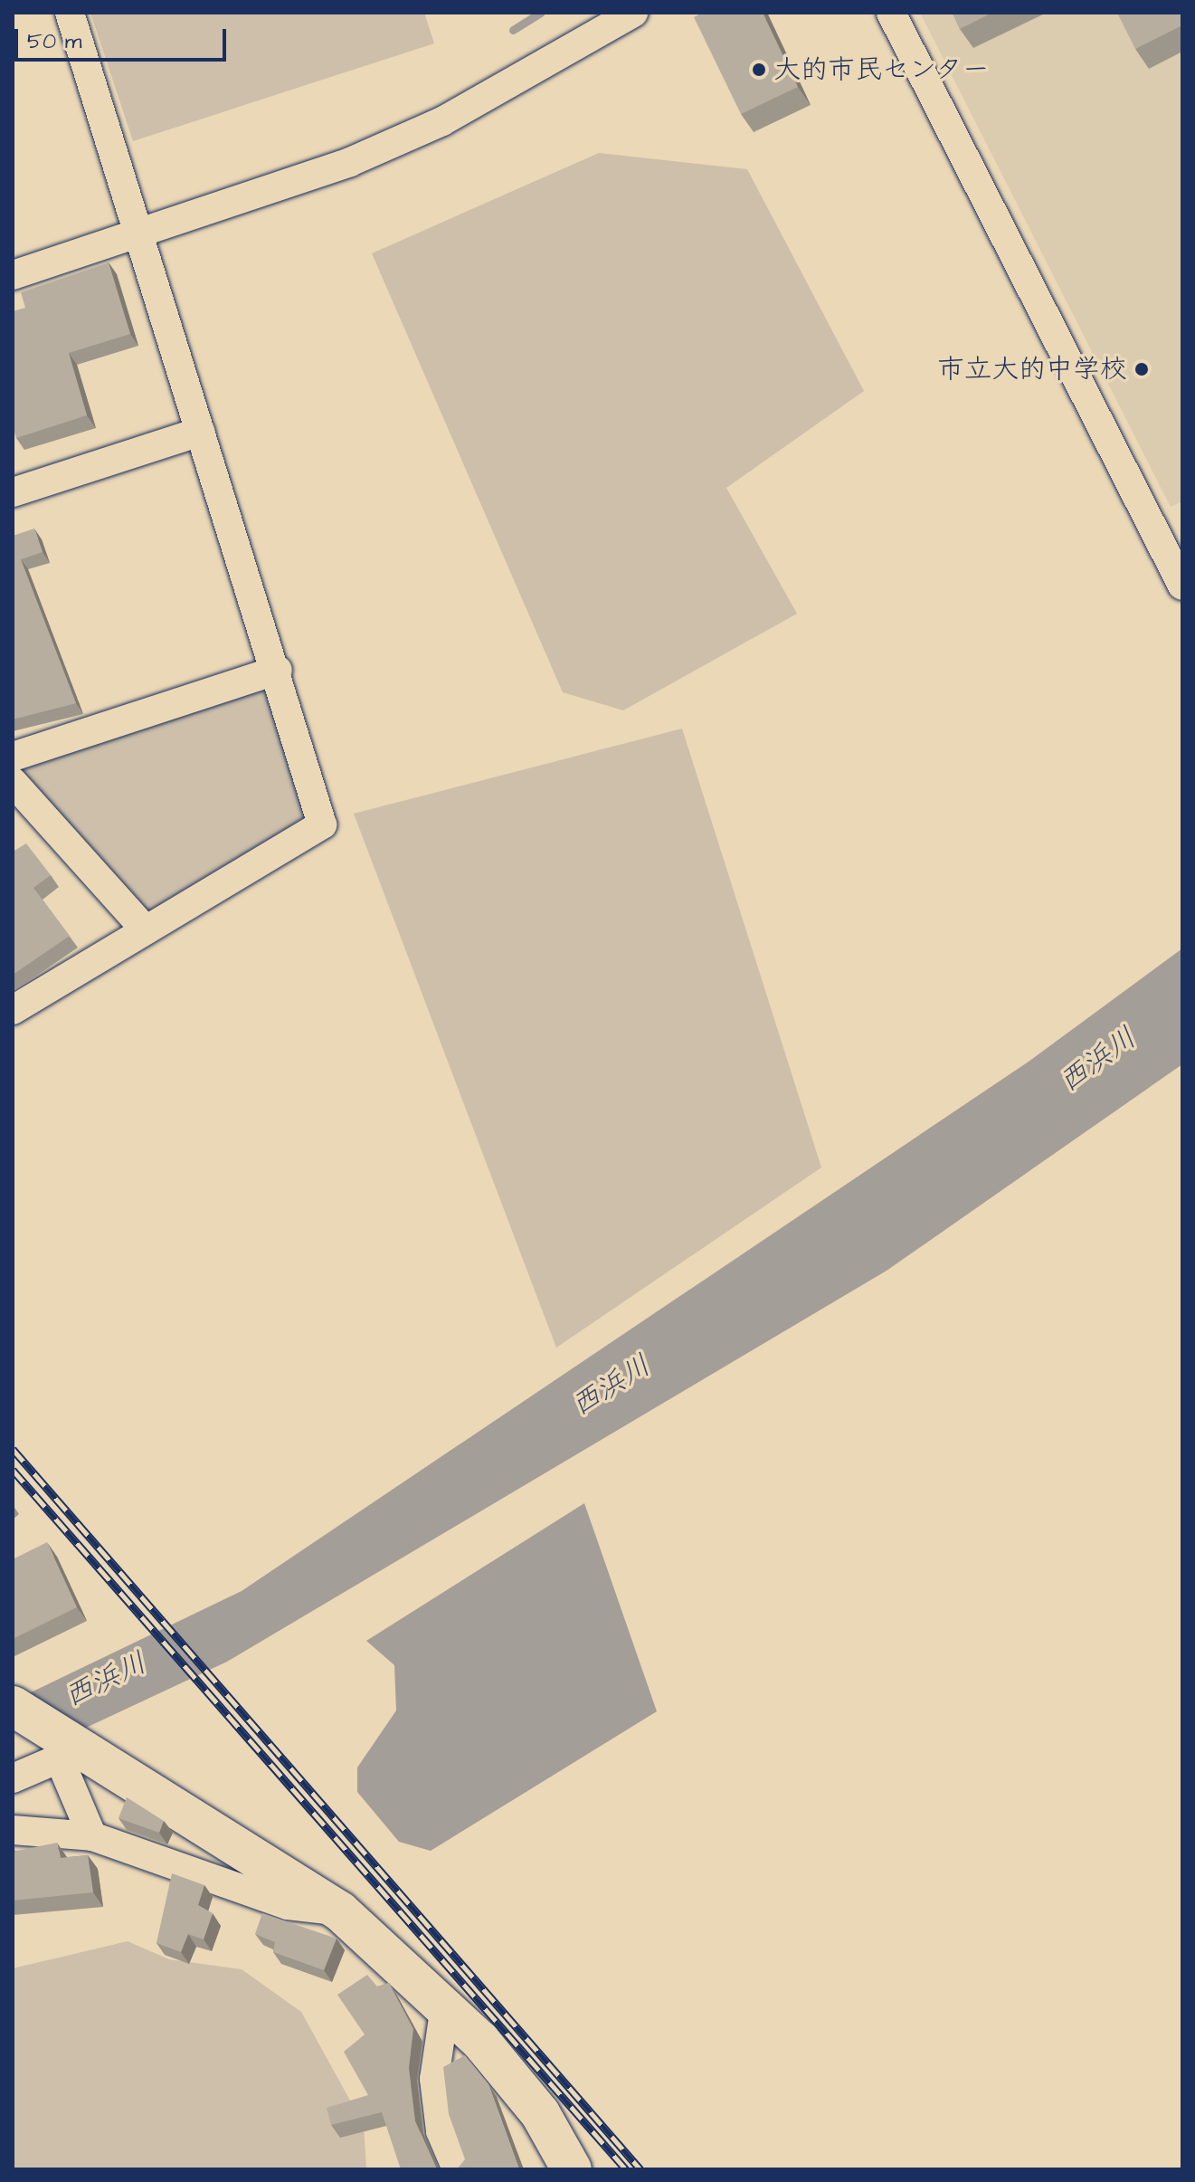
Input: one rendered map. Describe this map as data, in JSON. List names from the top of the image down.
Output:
{
  "water": ["西浜川"],
  "places": ["大的市民センター", "市立大的中学校"],
  "scale_bar": "50 m"
}
